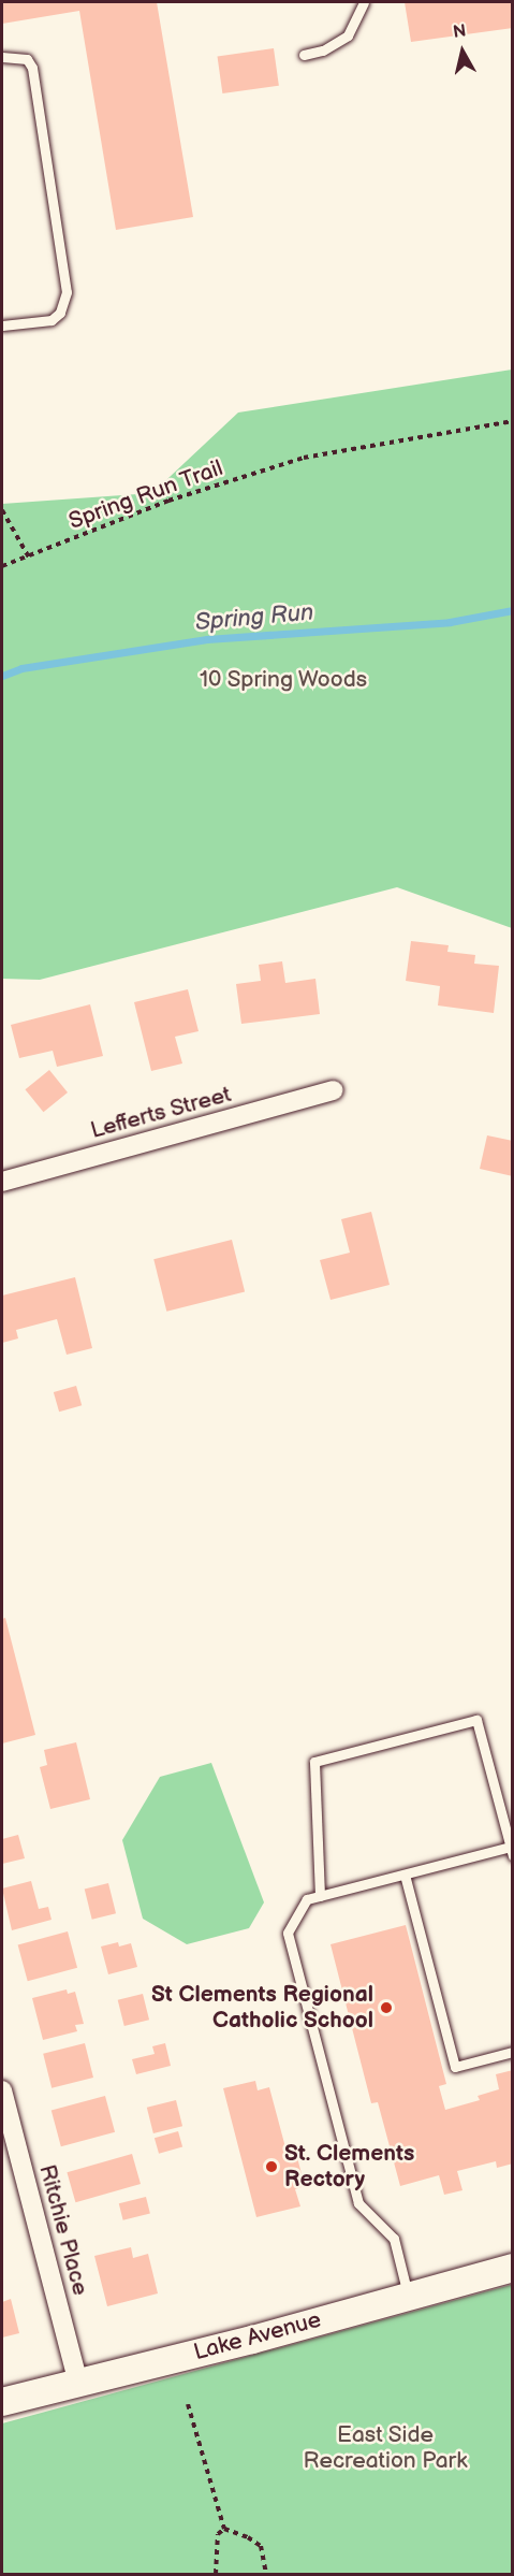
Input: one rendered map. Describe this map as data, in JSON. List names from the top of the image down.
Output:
{
  "streets": {
    "main road": ["Lake Avenue"],
    "street": ["Lefferts Street", "Ritchie Place"],
    "path": ["Spring Run Trail"]
  },
  "crossings": [
    ["Ritchie Place", "Lake Avenue"]
  ],
  "water": ["Spring Run"],
  "parks": ["10 Spring Woods", "East Side Recreation Park"],
  "places": ["St Clements Regional Catholic School", "St. Clements Rectory"],
  "north": "top"
}
